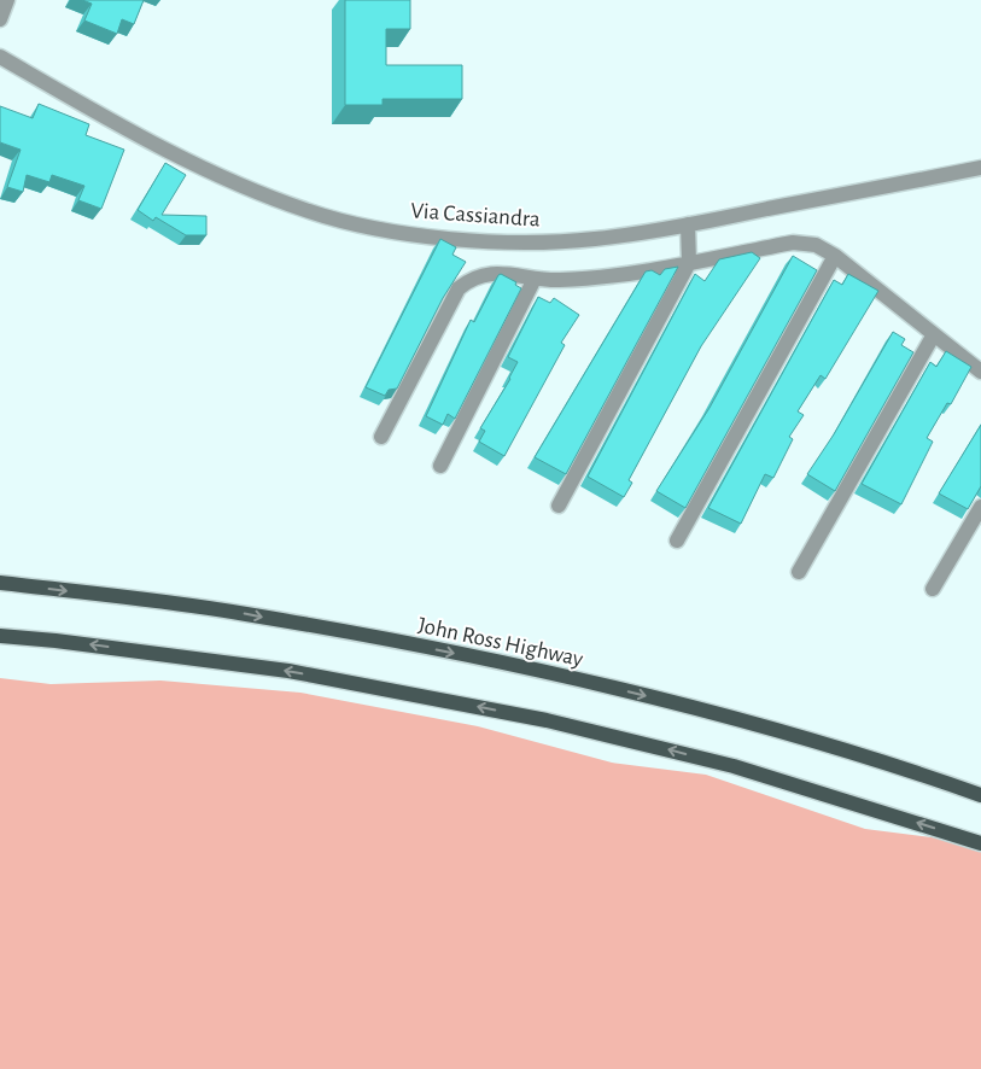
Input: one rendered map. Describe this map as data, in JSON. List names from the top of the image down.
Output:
{
  "streets": {
    "main road": ["John Ross Highway"],
    "street": ["Via Cassiandra"]
  }
}
